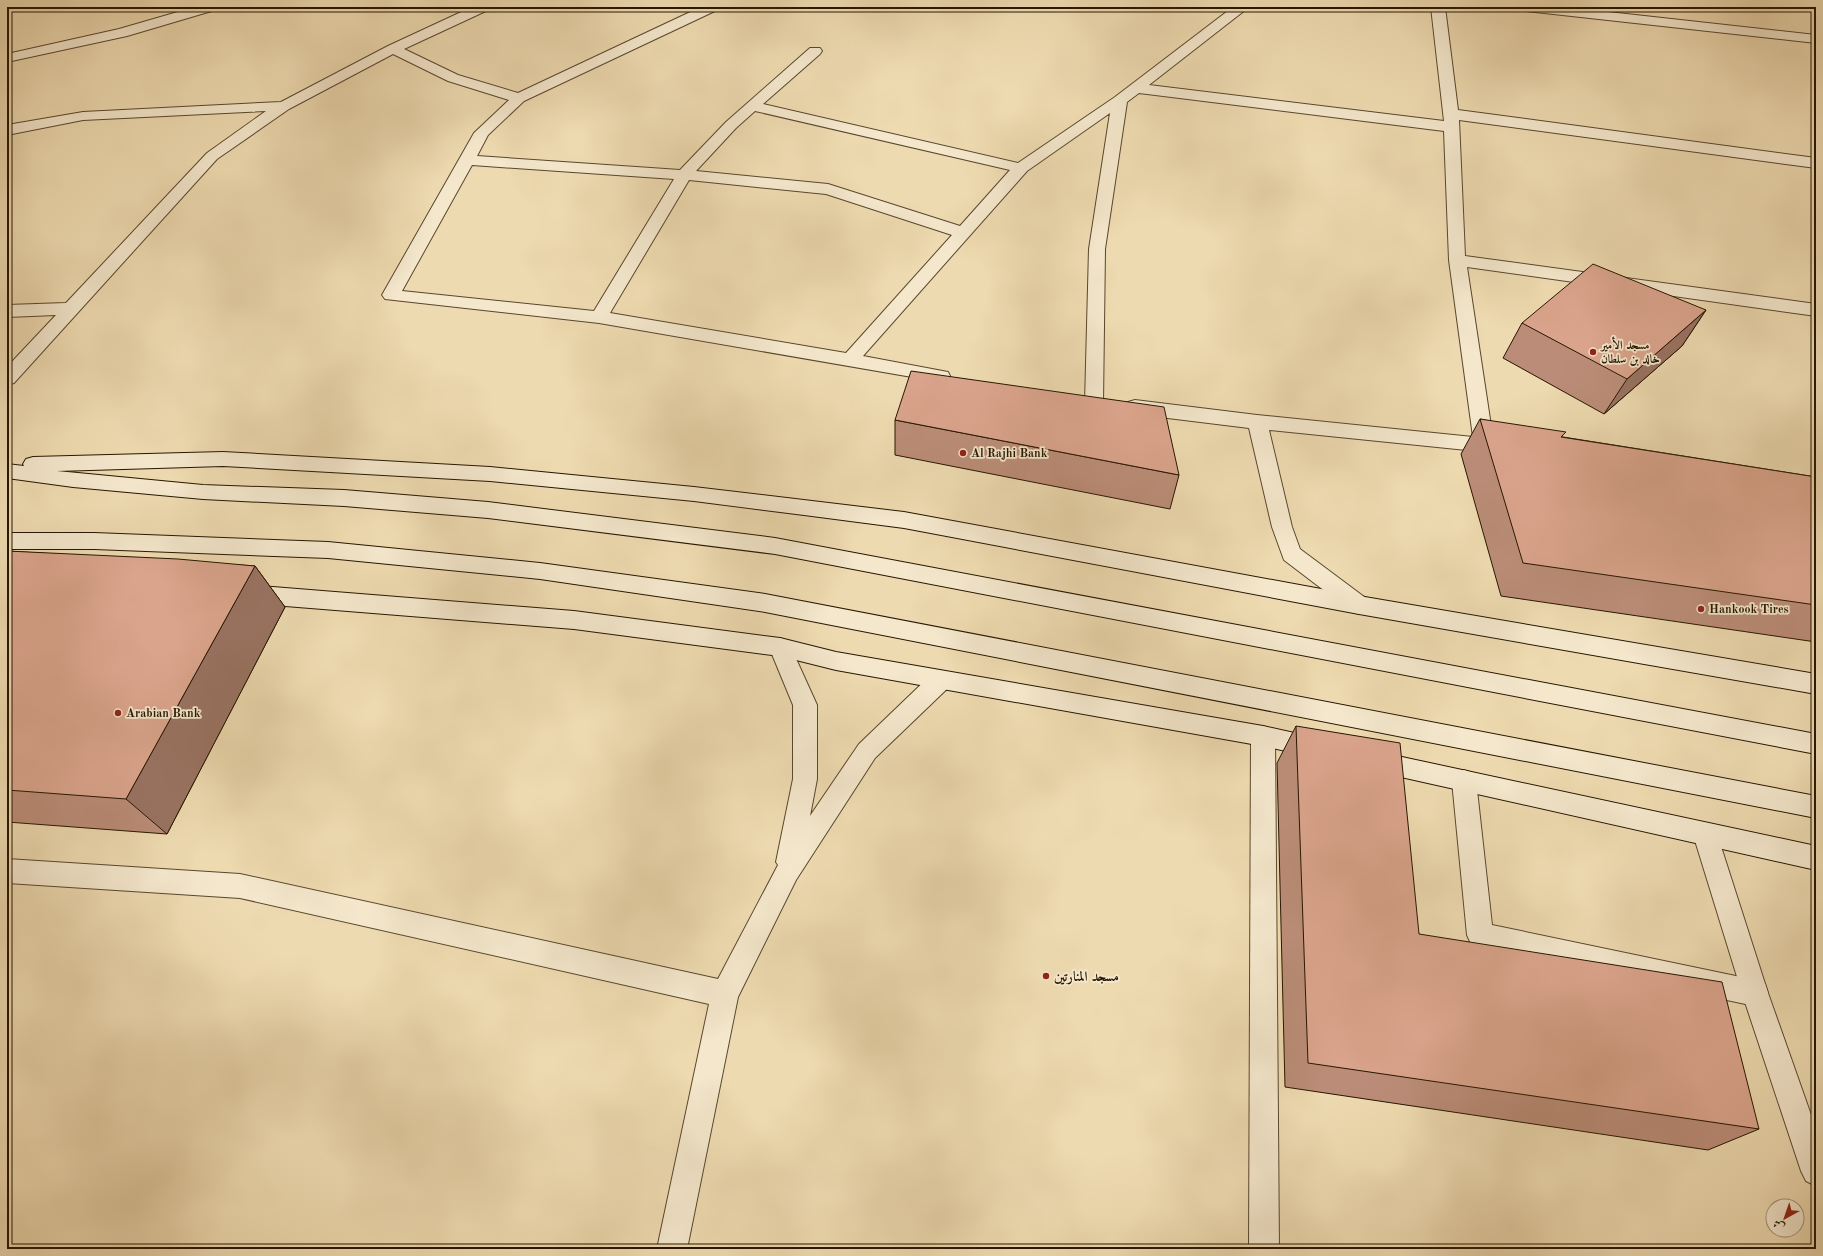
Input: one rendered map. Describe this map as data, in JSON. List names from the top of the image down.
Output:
{
  "places": [
    "مسجد الأمير خالد بن سلطان",
    "Al Rajhi Bank",
    "Hankook Tires",
    "Arabian Bank",
    "مسجد المنارتين"
  ],
  "north": "bottom left"
}
